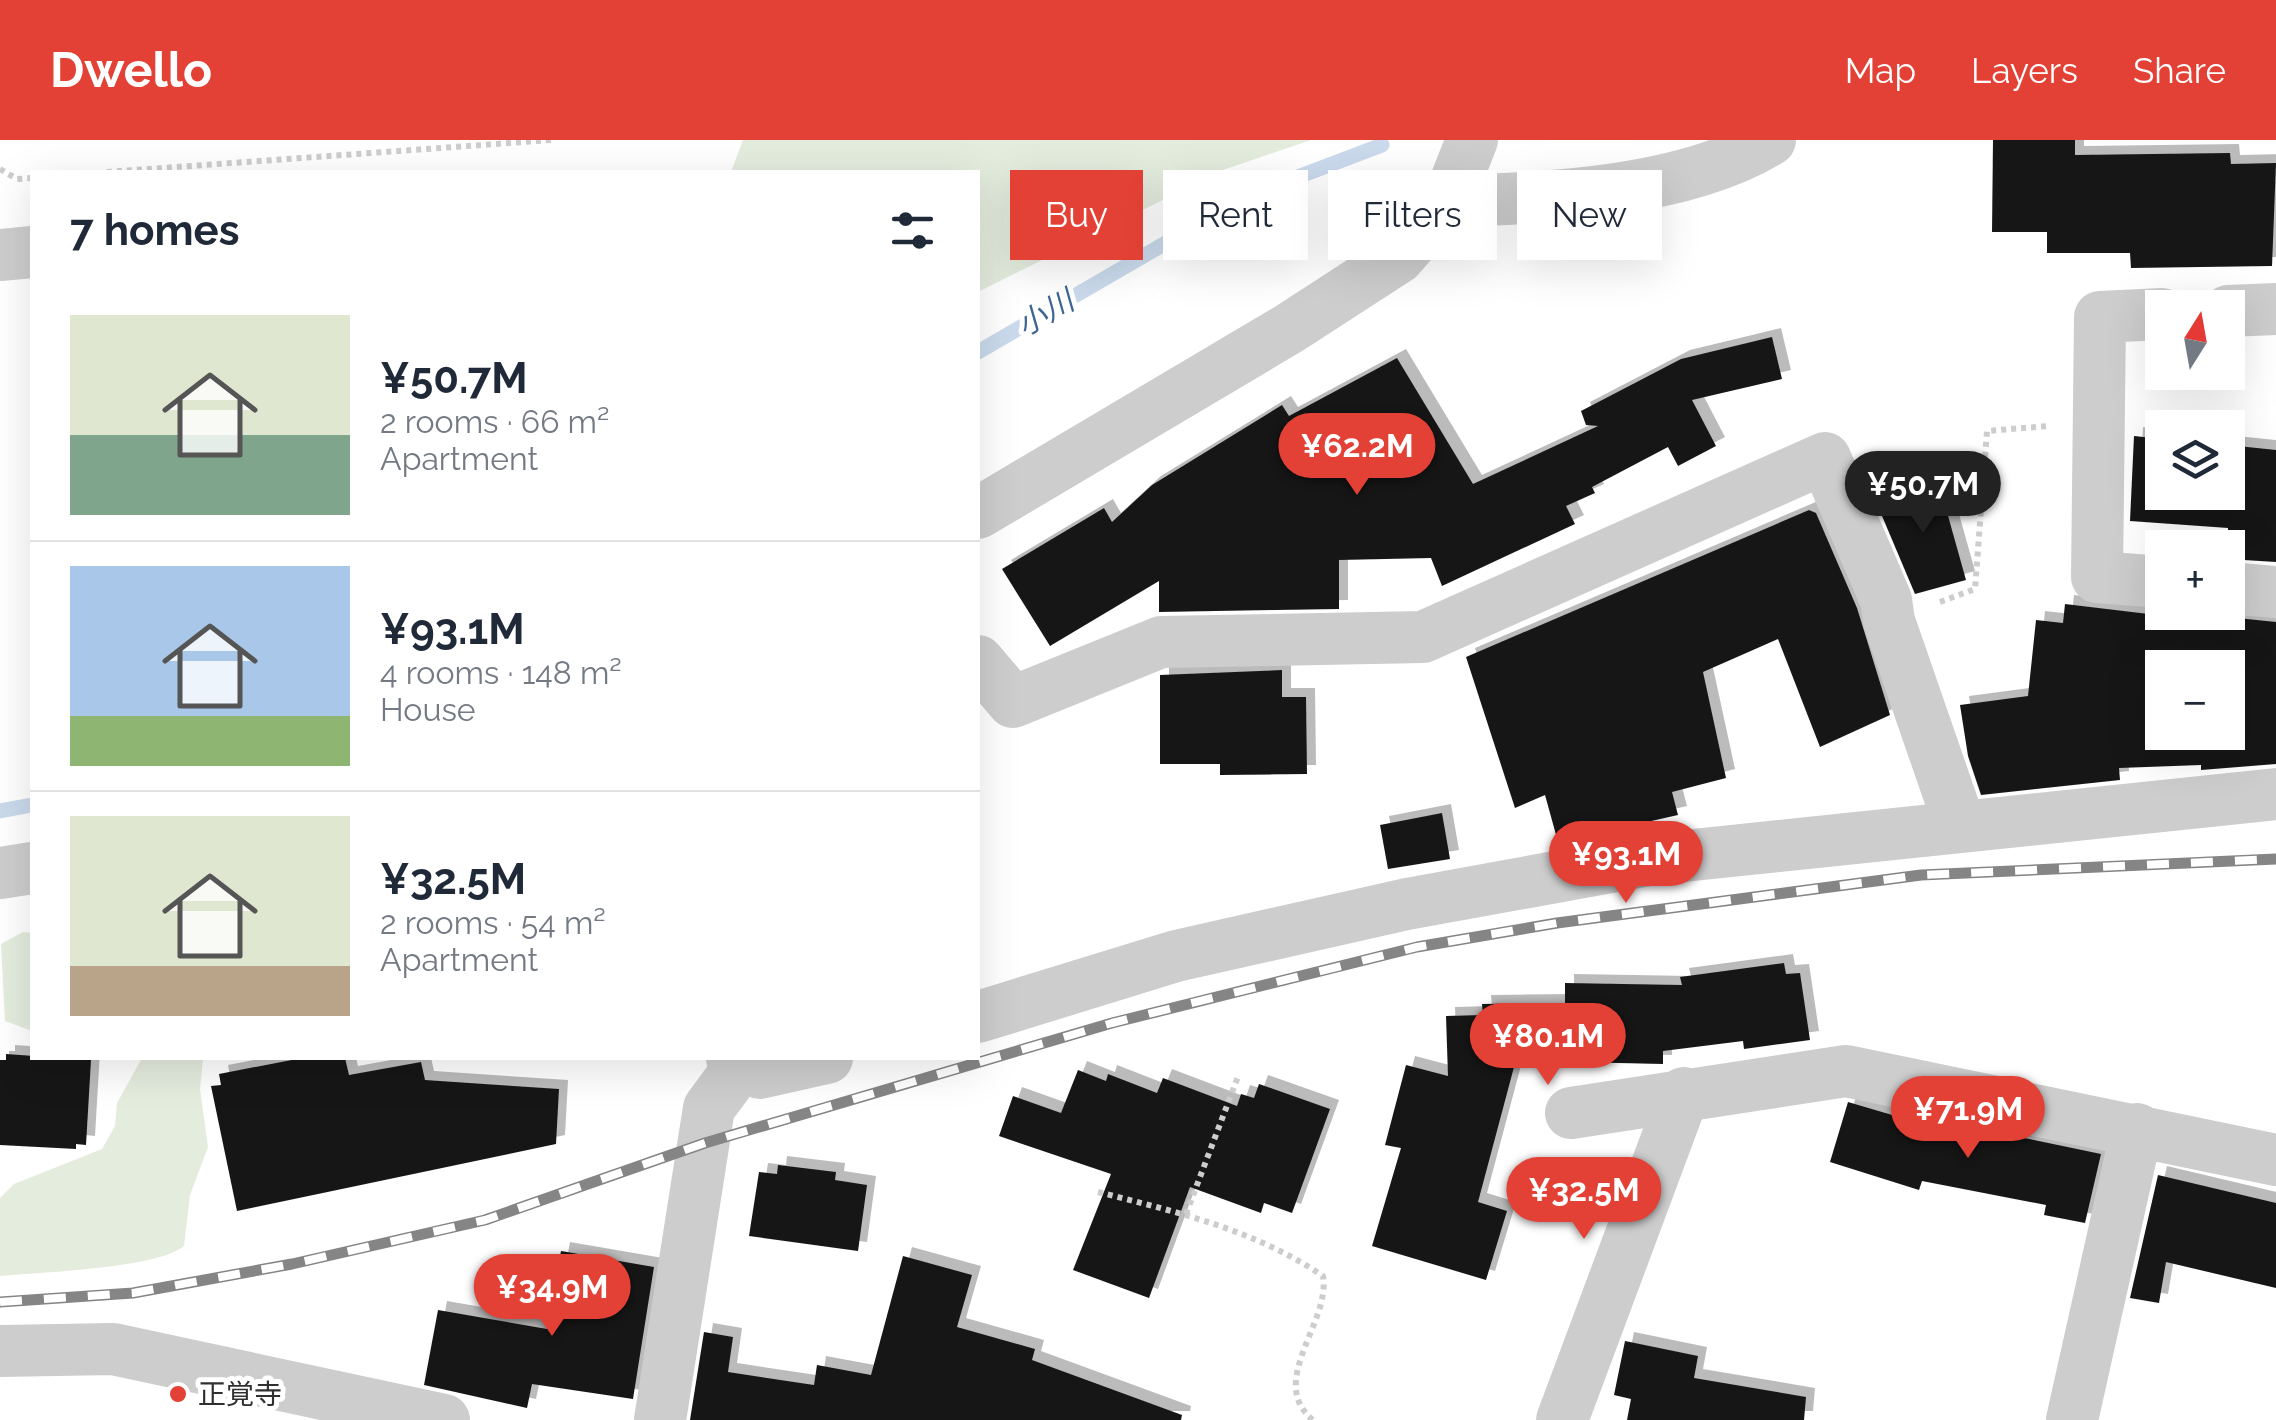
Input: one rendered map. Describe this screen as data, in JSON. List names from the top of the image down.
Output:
{
  "water": ["小川"],
  "places": ["正覚寺"],
  "north": "top",
  "page": {
    "header": "Dwello",
    "nav": ["Map", "Layers", "Share"],
    "chip": [
      "Buy",
      "Rent",
      "Filters",
      "New"
    ],
    "heading": "7 homes",
    "map_buttons": ["+", "−"],
    "list": [
      {
        "name": "¥50.7M",
        "note": "2 rooms · 66 m² · Apartment"
      },
      {
        "name": "¥93.1M",
        "note": "4 rooms · 148 m² · House"
      },
      {
        "name": "¥32.5M",
        "note": "2 rooms · 54 m² · Apartment"
      }
    ],
    "price": [
      "¥62.2M",
      "¥50.7M",
      "¥93.1M",
      "¥80.1M",
      "¥71.9M",
      "¥32.5M",
      "¥34.9M"
    ]
  }
}
